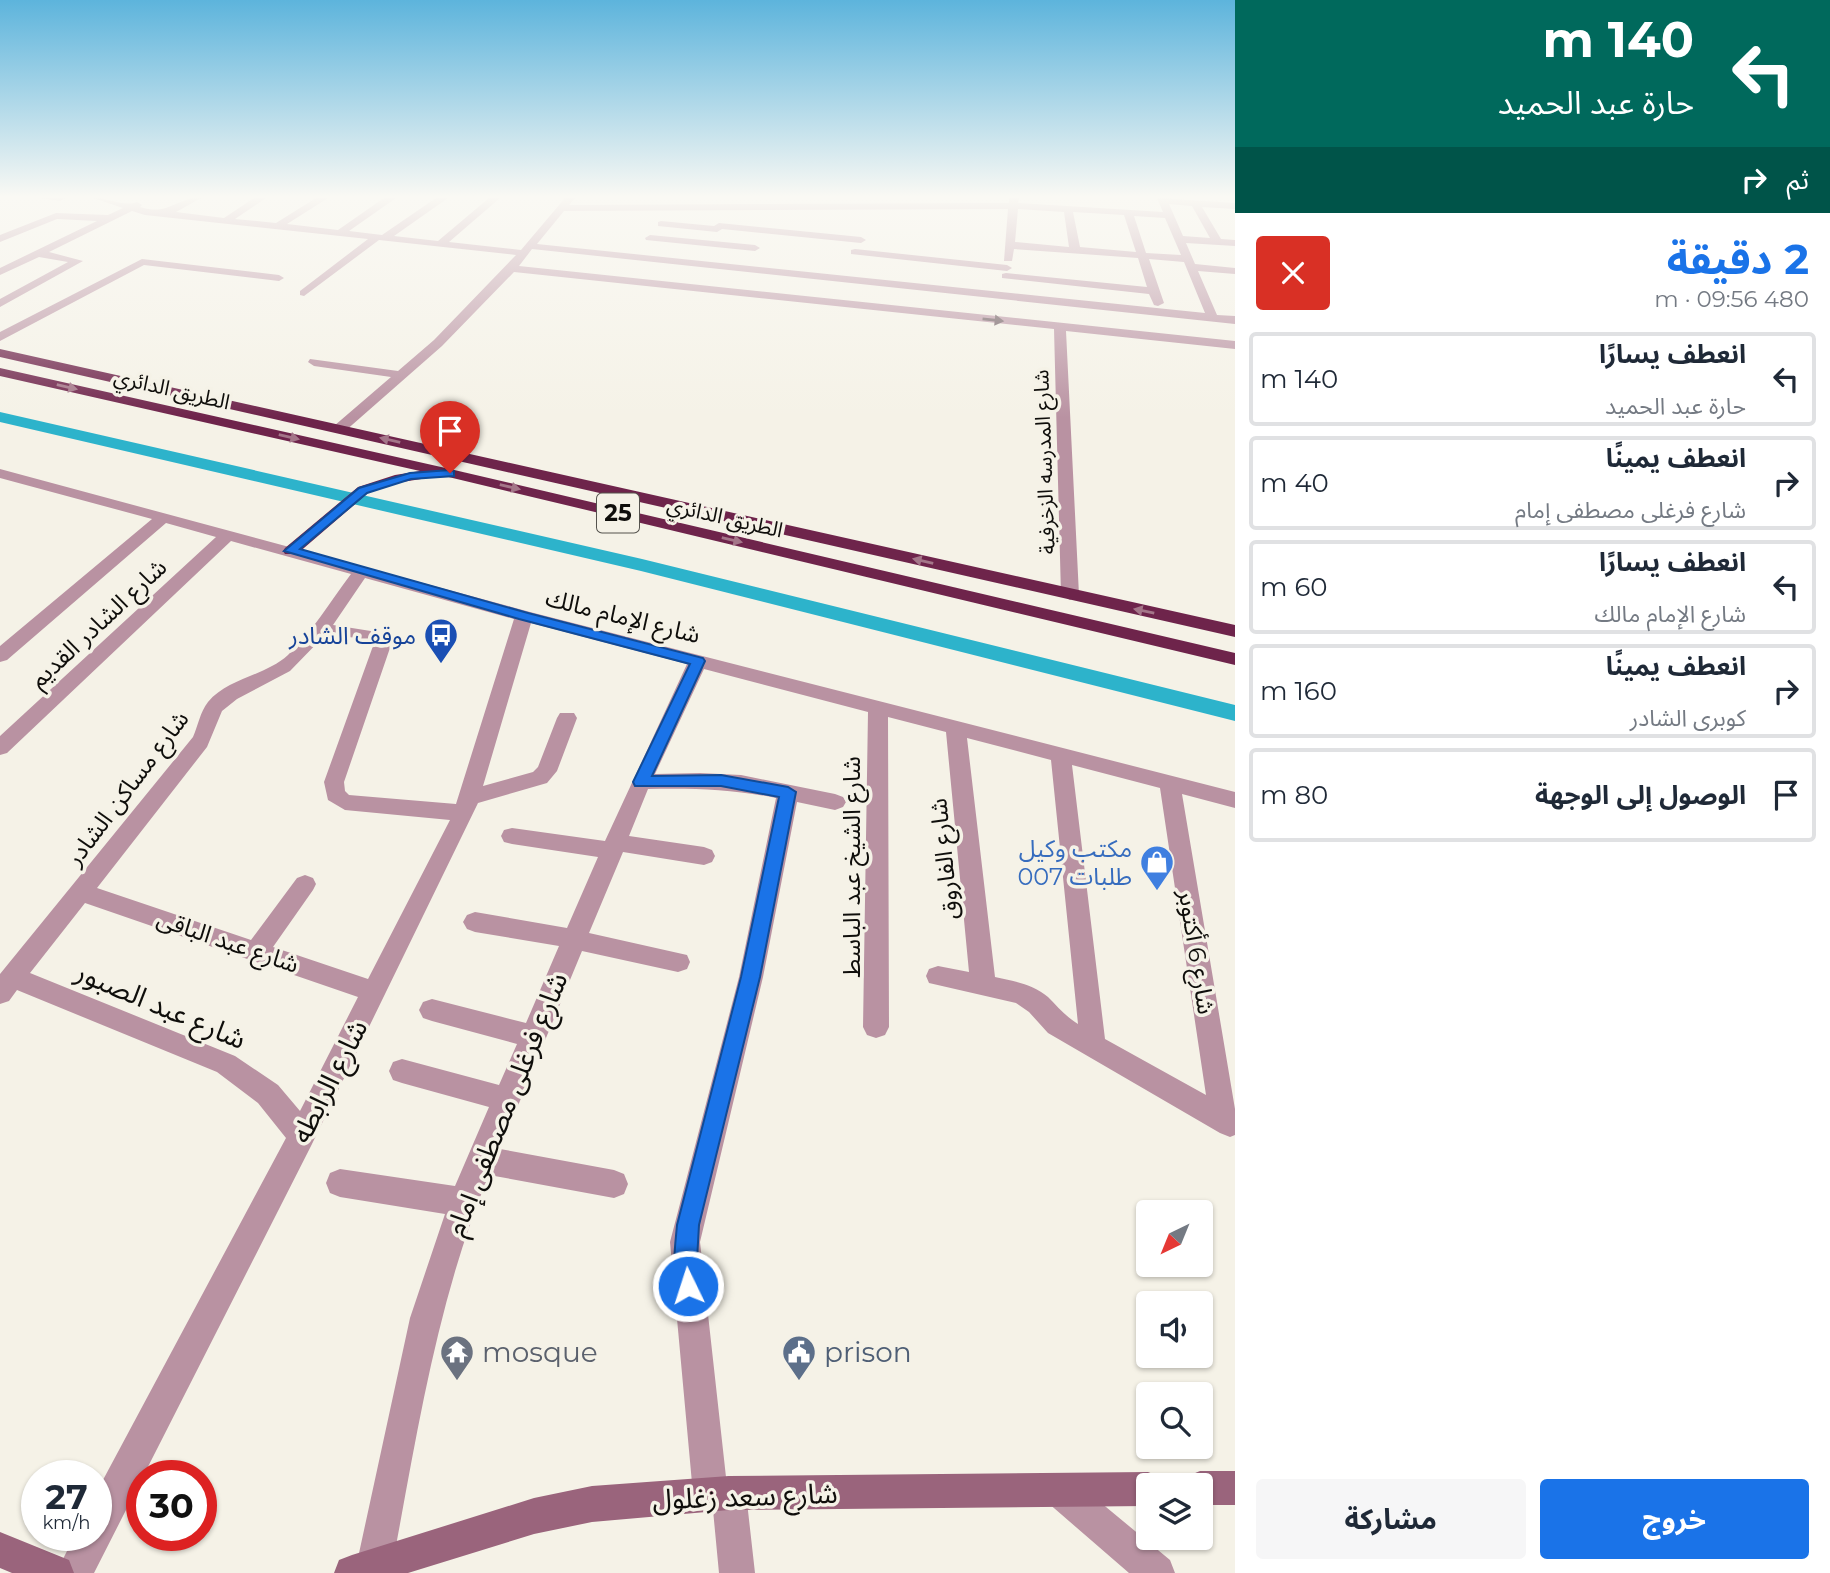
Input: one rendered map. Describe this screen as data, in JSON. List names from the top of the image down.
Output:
{
  "streets": {
    "highway": ["الطريق الدائري", "25"],
    "street": [
      "شارع المدرسه الزخرفية",
      "شارع الإمام مالك",
      "شارع الشادر القديم",
      "شارع مساكن الشادر",
      "شارع الفاروق",
      "شارع الشيخ عبد الباسط",
      "شارع عبد الباقى",
      "شارع 6 أكتوبر",
      "شارع عبد الصبور",
      "شارع الرابطه",
      "شارع فرغلى مصطفى إمام",
      "شارع سعد زغلول"
    ]
  },
  "crossings": [
    ["الطريق الدائري", "شارع المدرسه الزخرفية"],
    ["شارع الإمام مالك", "شارع الشادر القديم"],
    ["شارع الإمام مالك", "شارع مساكن الشادر"],
    ["شارع الإمام مالك", "شارع الفاروق"],
    ["شارع الإمام مالك", "شارع الشيخ عبد الباسط"],
    ["شارع الإمام مالك", "شارع 6 أكتوبر"],
    ["شارع الإمام مالك", "شارع الرابطه"],
    ["شارع الإمام مالك", "شارع فرغلى مصطفى إمام"],
    ["شارع مساكن الشادر", "شارع عبد الباقى"],
    ["شارع مساكن الشادر", "شارع عبد الصبور"],
    ["شارع عبد الباقى", "شارع الرابطه"],
    ["شارع عبد الصبور", "شارع الرابطه"],
    ["شارع فرغلى مصطفى إمام", "شارع سعد زغلول"]
  ],
  "places": {
    "bus stop": ["موقف الشادر"],
    "shop": ["مكتب وكيل طلبات 007"],
    "temple": ["mosque"],
    "public building": ["prison"]
  },
  "north": "bottom left",
  "page": {
    "turn": ["140 m", "حارة عبد الحميد"],
    "then": "ثم",
    "heading": ["2 دقيقة", "480 m · 09:56"],
    "list": [
      {
        "name": "انعطف يسارًا",
        "note": "حارة عبد الحميد",
        "value": "140 m"
      },
      {
        "name": "انعطف يمينًا",
        "note": "شارع فرغلى مصطفى إمام",
        "value": "40 m"
      },
      {
        "name": "انعطف يسارًا",
        "note": "شارع الإمام مالك",
        "value": "60 m"
      },
      {
        "name": "انعطف يمينًا",
        "note": "كوبرى الشادر",
        "value": "160 m"
      },
      {
        "name": "الوصول إلى الوجهة",
        "value": "80 m"
      }
    ],
    "speed": "27 km/h",
    "limit": "30",
    "buttons": ["خروج", "مشاركة"]
  }
}
